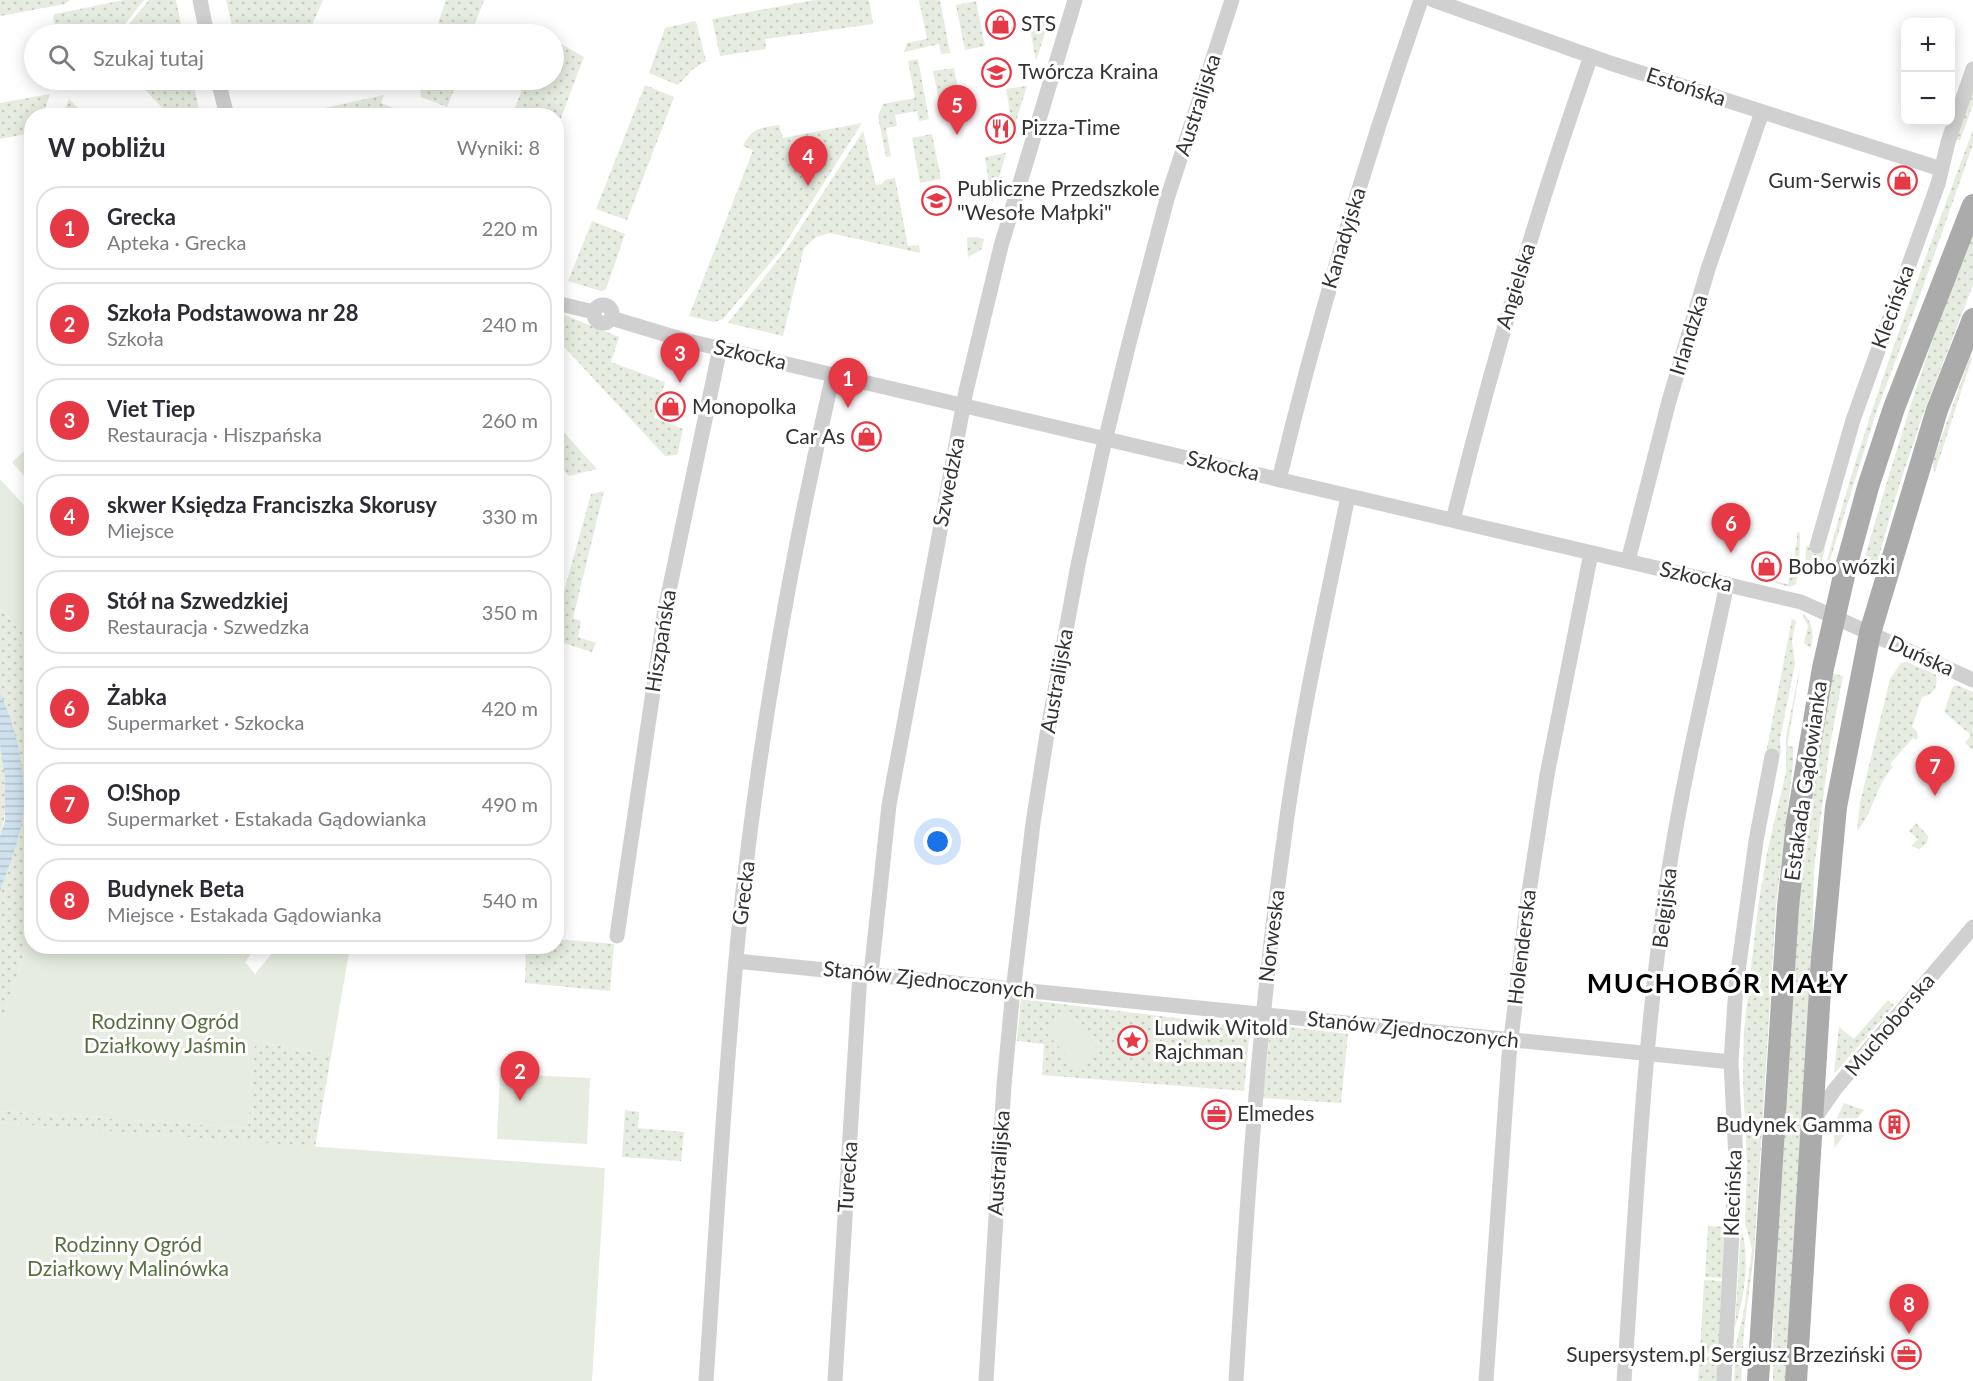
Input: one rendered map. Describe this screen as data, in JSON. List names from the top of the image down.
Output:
{
  "streets": {
    "main road": ["Estakada Gądowianka"],
    "street": [
      "Estońska",
      "Australijska",
      "Kanadyjska",
      "Angielska",
      "Klecińska",
      "Irlandzka",
      "Szkocka",
      "Szwedzka",
      "Hiszpańska",
      "Duńska",
      "Grecka",
      "Belgijska",
      "Norweska",
      "Holenderska",
      "Stanów Zjednoczonych",
      "Muchoborska",
      "Turecka"
    ]
  },
  "crossings": [
    ["Estońska", "Angielska"],
    ["Estońska", "Klecińska"],
    ["Estońska", "Irlandzka"],
    ["Australijska", "Szkocka"],
    ["Australijska", "Stanów Zjednoczonych"],
    ["Kanadyjska", "Szkocka"],
    ["Angielska", "Szkocka"],
    ["Klecińska", "Stanów Zjednoczonych"],
    ["Irlandzka", "Szkocka"],
    ["Szkocka", "Szwedzka"],
    ["Szkocka", "Hiszpańska"],
    ["Szkocka", "Duńska"],
    ["Szkocka", "Estakada Gądowianka"],
    ["Szkocka", "Grecka"],
    ["Szkocka", "Belgijska"],
    ["Szkocka", "Norweska"],
    ["Szkocka", "Holenderska"],
    ["Szwedzka", "Stanów Zjednoczonych"],
    ["Szwedzka", "Turecka"],
    ["Duńska", "Estakada Gądowianka"],
    ["Estakada Gądowianka", "Muchoborska"],
    ["Grecka", "Stanów Zjednoczonych"],
    ["Belgijska", "Stanów Zjednoczonych"],
    ["Norweska", "Stanów Zjednoczonych"],
    ["Holenderska", "Stanów Zjednoczonych"],
    ["Stanów Zjednoczonych", "Turecka"]
  ],
  "districts": ["MUCHOBÓR MAŁY"],
  "parks": ["Rodzinny Ogród Działkowy Jaśmin", "Rodzinny Ogród Działkowy Malinówka"],
  "places": {
    "shop": [
      "STS",
      "Gum-Serwis",
      "Monopolka",
      "Car As",
      "Bobo wózki"
    ],
    "school or university": ["Twórcza Kraina", "Publiczne Przedszkole \"Wesołe Małpki\""],
    "restaurant": ["Pizza-Time"],
    "place": ["Ludwik Witold Rajchman"],
    "office": ["Elmedes", "Supersystem.pl Sergiusz Brzeziński"],
    "building": ["Budynek Gamma"]
  },
  "page": {
    "map_buttons": ["+", "−"],
    "search": "Szukaj tutaj",
    "pins": [
      "5",
      "4",
      "3",
      "1",
      "6",
      "7",
      "2",
      "8"
    ],
    "heading": ["W pobliżu", "Wyniki: 8"],
    "list": [
      {
        "mark": "1",
        "name": "Grecka",
        "note": "Apteka · Grecka",
        "value": "220 m"
      },
      {
        "mark": "2",
        "name": "Szkoła Podstawowa nr 28",
        "note": "Szkoła",
        "value": "240 m"
      },
      {
        "mark": "3",
        "name": "Viet Tiep",
        "note": "Restauracja · Hiszpańska",
        "value": "260 m"
      },
      {
        "mark": "4",
        "name": "skwer Księdza Franciszka Skorusy",
        "note": "Miejsce",
        "value": "330 m"
      },
      {
        "mark": "5",
        "name": "Stół na Szwedzkiej",
        "note": "Restauracja · Szwedzka",
        "value": "350 m"
      },
      {
        "mark": "6",
        "name": "Żabka",
        "note": "Supermarket · Szkocka",
        "value": "420 m"
      },
      {
        "mark": "7",
        "name": "O!Shop",
        "note": "Supermarket · Estakada Gądowianka",
        "value": "490 m"
      },
      {
        "mark": "8",
        "name": "Budynek Beta",
        "note": "Miejsce · Estakada Gądowianka",
        "value": "540 m"
      }
    ]
  }
}
